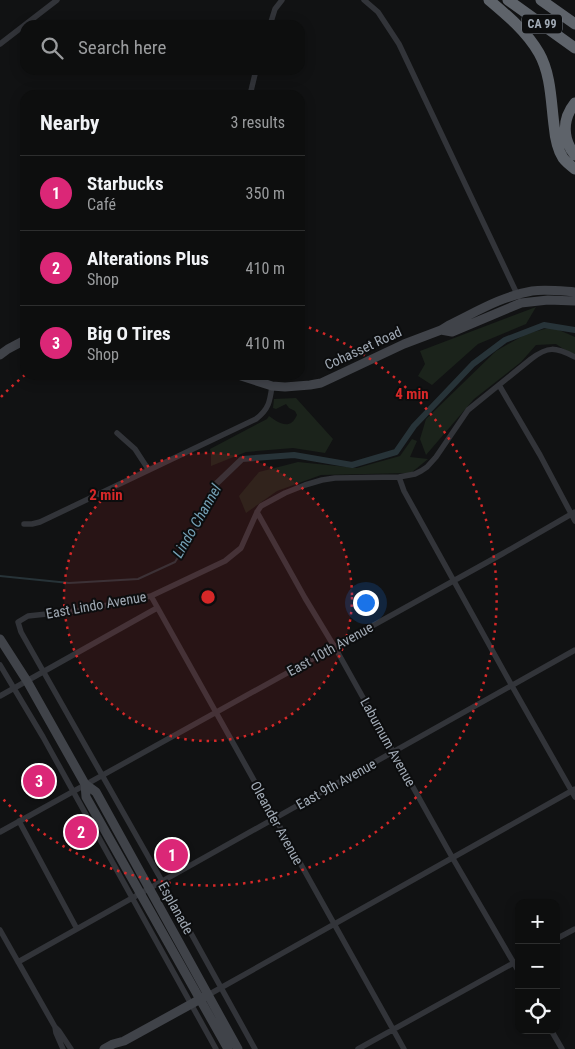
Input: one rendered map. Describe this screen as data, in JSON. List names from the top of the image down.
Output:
{
  "streets": {
    "highway": ["CA 99"],
    "main road": ["Cohasset Road", "Esplanade"],
    "street": [
      "East Lindo Avenue",
      "East 10th Avenue",
      "Laburnum Avenue",
      "East 9th Avenue",
      "Oleander Avenue"
    ]
  },
  "crossings": [
    ["East Lindo Avenue", "Laburnum Avenue"],
    ["East Lindo Avenue", "Oleander Avenue"],
    ["East 10th Avenue", "Laburnum Avenue"],
    ["East 10th Avenue", "Oleander Avenue"],
    ["East 10th Avenue", "Esplanade"],
    ["Laburnum Avenue", "East 9th Avenue"],
    ["East 9th Avenue", "Oleander Avenue"],
    ["East 9th Avenue", "Esplanade"]
  ],
  "water": ["Lindo Channel"],
  "page": {
    "search": "Search here",
    "heading": ["Nearby", "3 results"],
    "list": [
      {
        "mark": "1",
        "name": "Starbucks",
        "note": "Café",
        "value": "350 m"
      },
      {
        "mark": "2",
        "name": "Alterations Plus",
        "note": "Shop",
        "value": "410 m"
      },
      {
        "mark": "3",
        "name": "Big O Tires",
        "note": "Shop",
        "value": "410 m"
      }
    ],
    "pins": ["3", "2", "1"],
    "map_buttons": ["+", "−"]
  },
  "rings": ["4 min", "2 min"]
}
